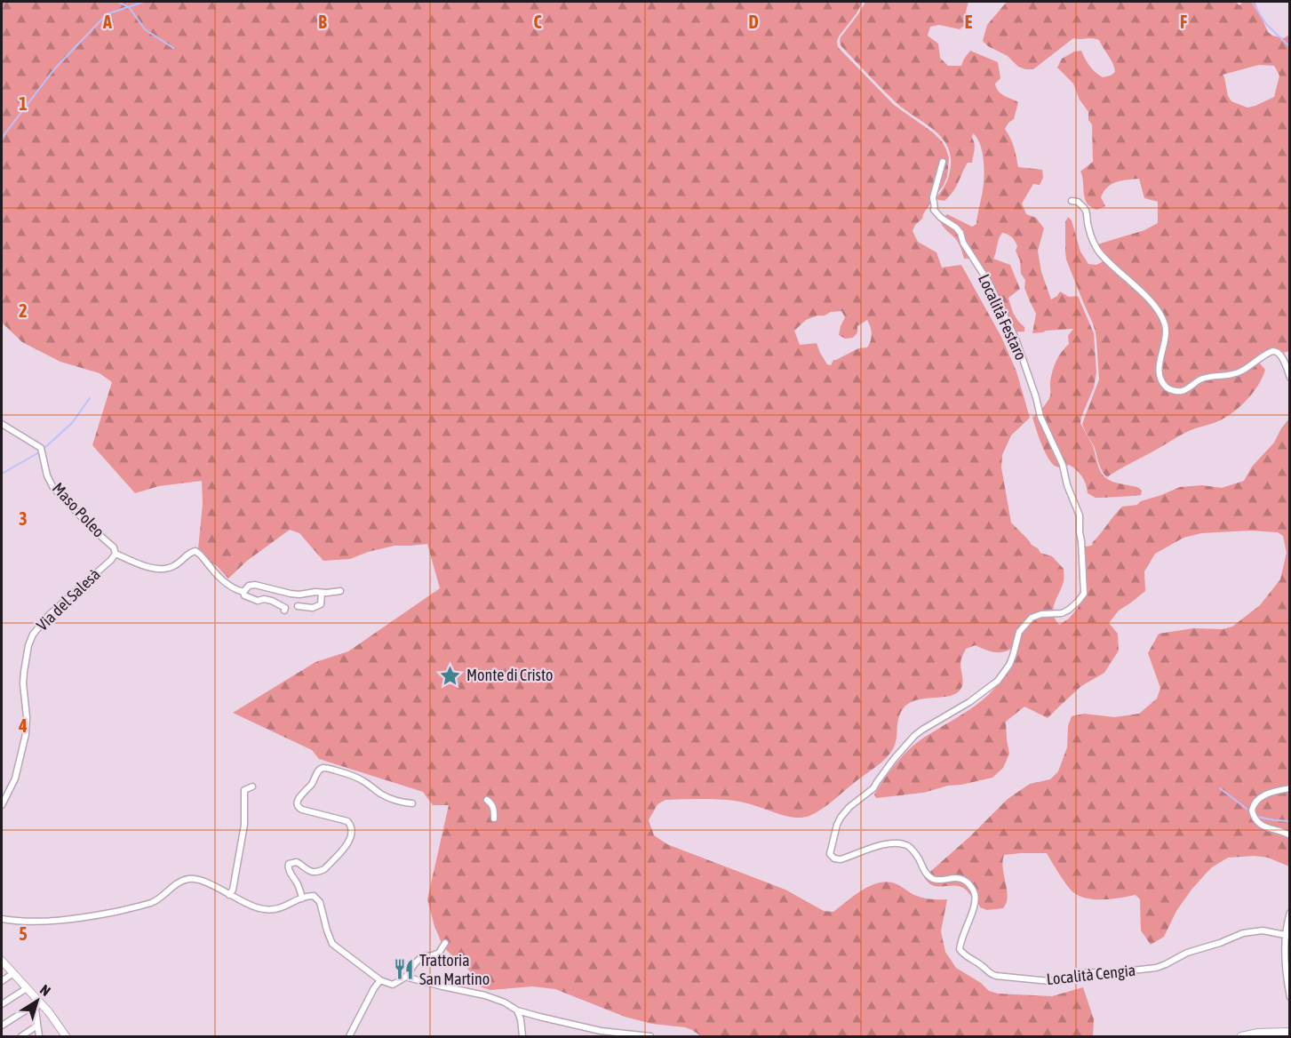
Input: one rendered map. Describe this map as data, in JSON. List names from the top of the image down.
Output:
{
  "streets": {
    "street": [
      "Località Festaro",
      "Maso Poleo",
      "Via del Salesà",
      "Località Cengia"
    ]
  },
  "crossings": [
    ["Località Festaro", "Località Cengia"],
    ["Maso Poleo", "Via del Salesà"]
  ],
  "places": {
    "place": ["Monte di Cristo"],
    "restaurant": ["Trattoria San Martino"]
  },
  "north": "top right",
  "grid": {
    "columns": [
      "A",
      "B",
      "C",
      "D",
      "E",
      "F"
    ],
    "rows": [
      "1",
      "2",
      "3",
      "4",
      "5"
    ]
  }
}
